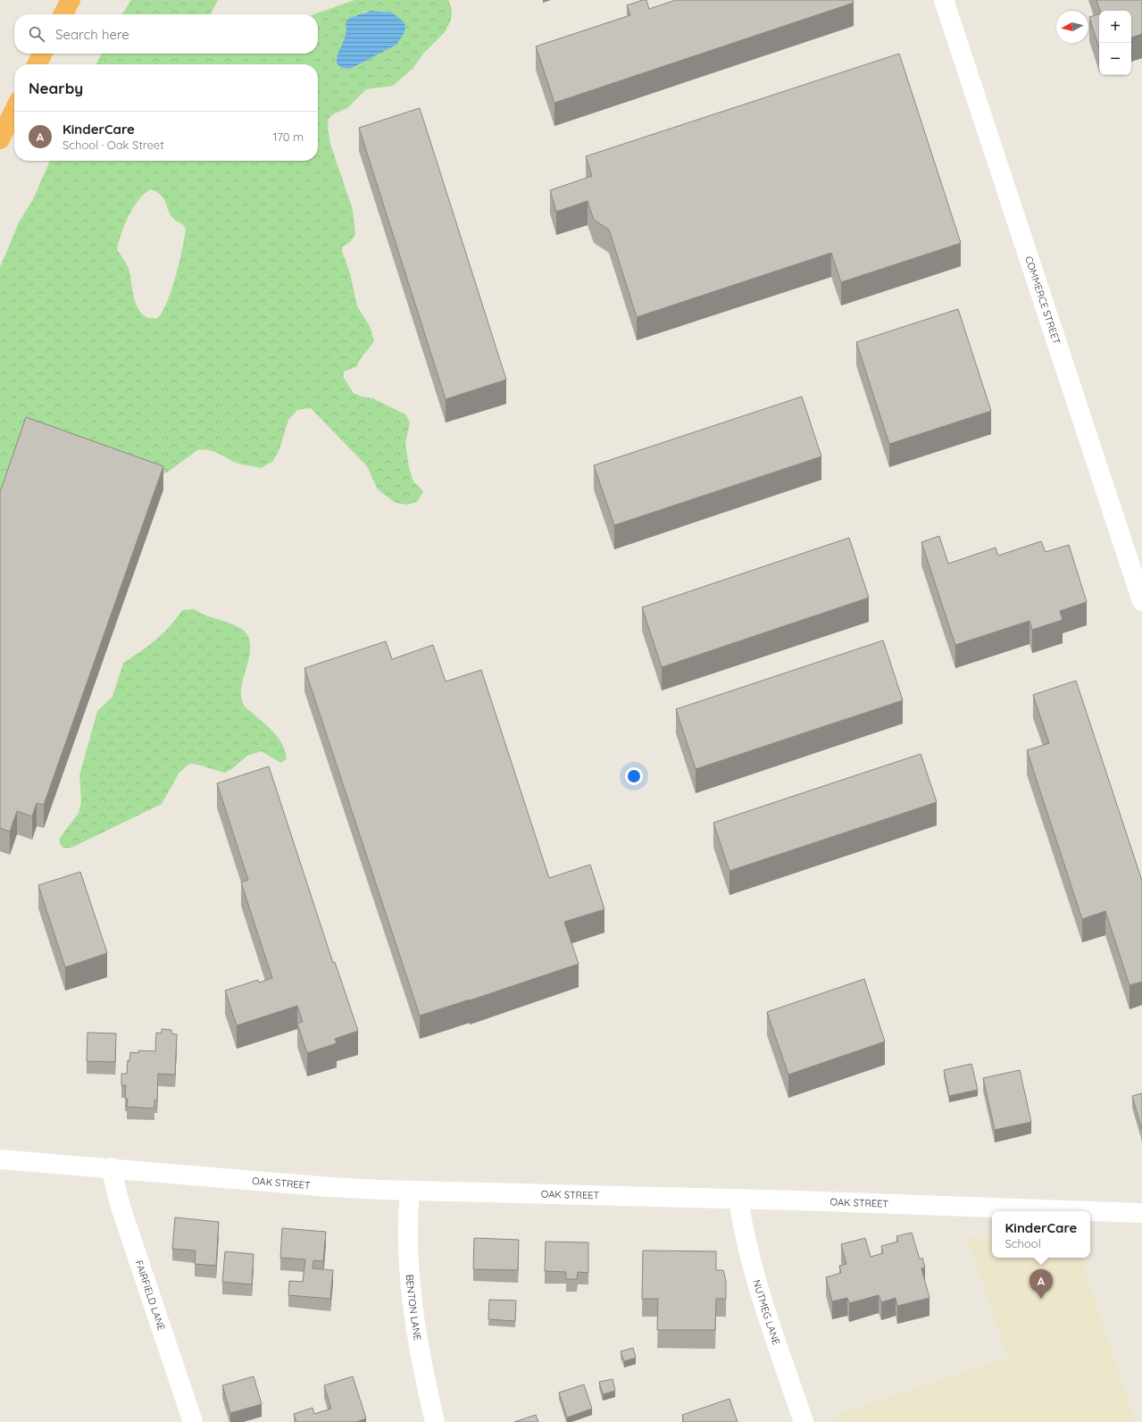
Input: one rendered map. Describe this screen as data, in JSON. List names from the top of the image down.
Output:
{
  "streets": {
    "street": [
      "COMMERCE STREET",
      "OAK STREET",
      "FAIRFIELD LANE",
      "BENTON LANE",
      "NUTMEG LANE"
    ]
  },
  "crossings": [
    ["OAK STREET", "FAIRFIELD LANE"],
    ["OAK STREET", "BENTON LANE"],
    ["OAK STREET", "NUTMEG LANE"]
  ],
  "north": "left",
  "page": {
    "map_buttons": ["+", "−"],
    "search": "Search here",
    "heading": "Nearby",
    "list": [
      {
        "mark": "A",
        "name": "KinderCare",
        "note": "School · Oak Street",
        "value": "170 m"
      }
    ],
    "popup": ["KinderCare", "School"],
    "pins": "A"
  }
}
